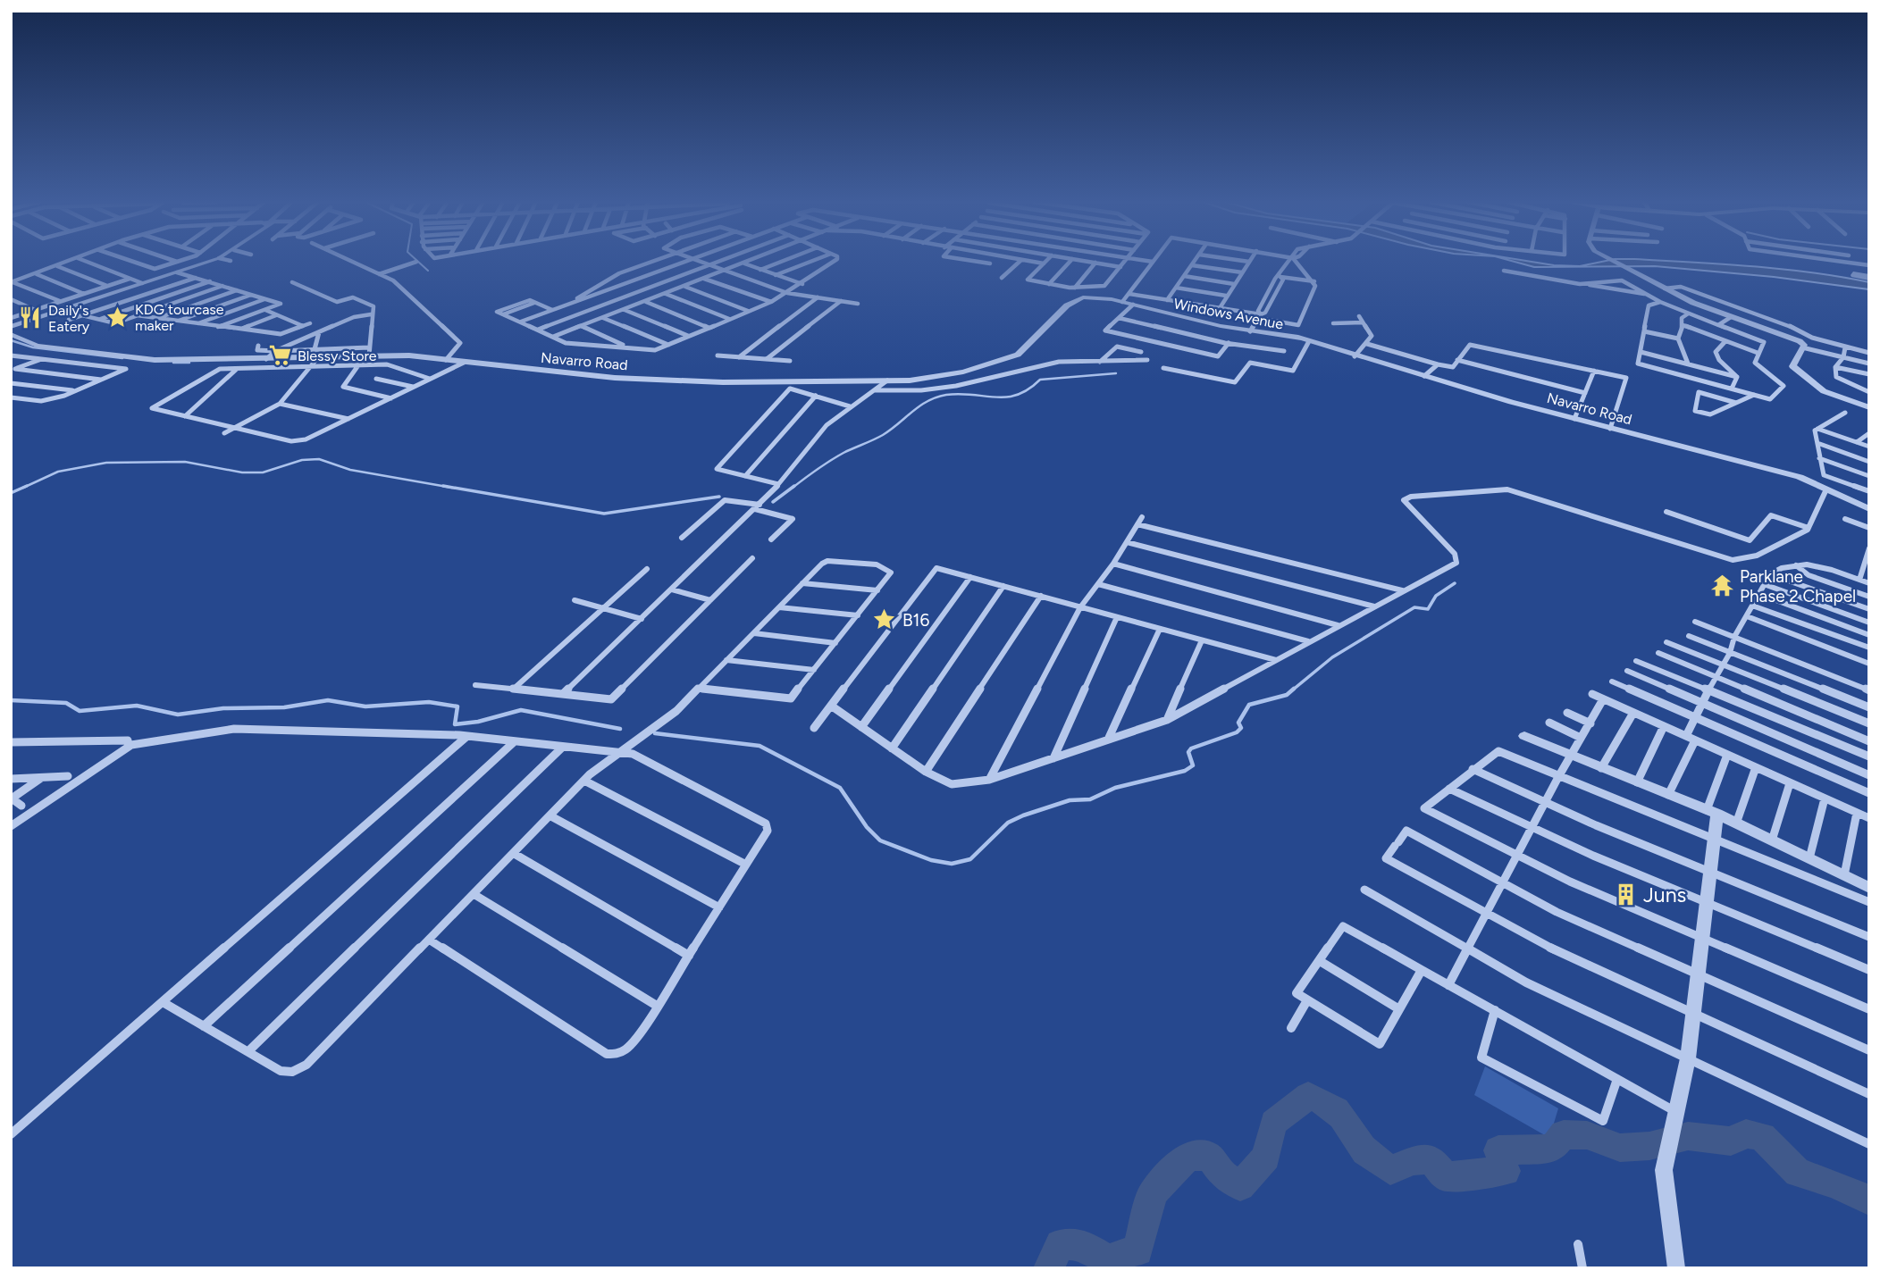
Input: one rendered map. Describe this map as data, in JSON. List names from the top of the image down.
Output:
{
  "streets": {
    "street": ["Windows Avenue", "Navarro Road"]
  },
  "crossings": [
    ["Windows Avenue", "Navarro Road"]
  ],
  "places": {
    "place": ["KDG tourcase maker", "B16"],
    "restaurant": ["Daily's Eatery"],
    "supermarket": ["Blessy Store"],
    "temple": ["Parklane Phase 2 Chapel"],
    "building": ["Juns"]
  }
}
